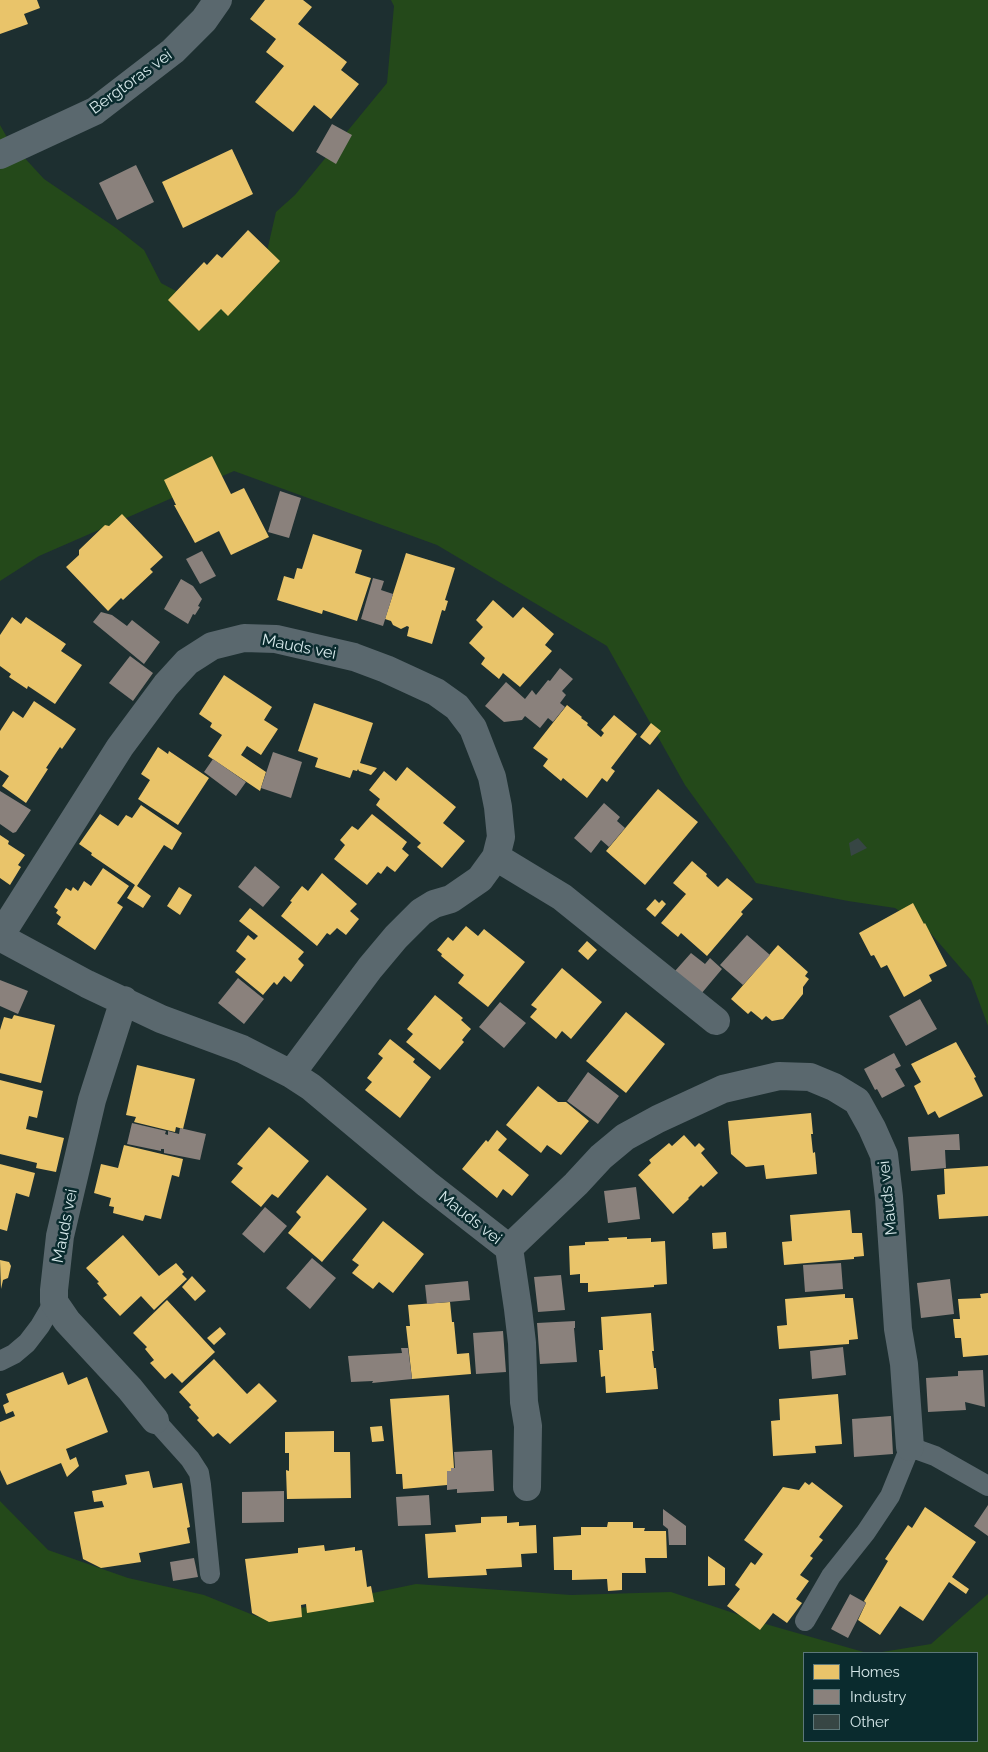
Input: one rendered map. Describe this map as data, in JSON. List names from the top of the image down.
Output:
{
  "streets": {
    "street": ["Bergtoras vei", "Mauds vei"]
  },
  "legend": ["Homes", "Industry", "Other"]
}
